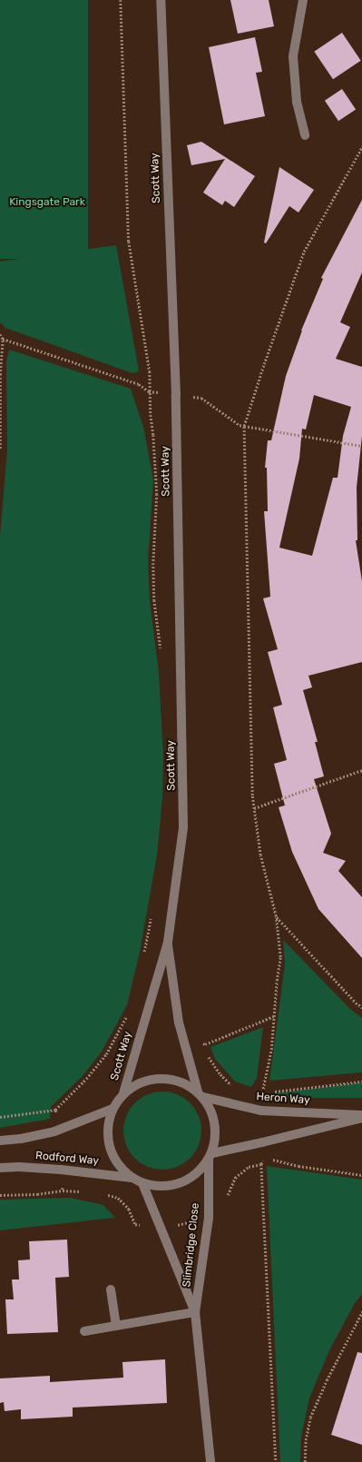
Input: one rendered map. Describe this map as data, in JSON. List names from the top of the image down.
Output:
{
  "streets": {
    "street": [
      "Scott Way",
      "Heron Way",
      "Rodford Way",
      "Slimbridge Close"
    ]
  },
  "crossings": [
    ["Scott Way", "Heron Way"],
    ["Scott Way", "Rodford Way"],
    ["Scott Way", "Slimbridge Close"],
    ["Heron Way", "Rodford Way"],
    ["Heron Way", "Slimbridge Close"],
    ["Rodford Way", "Slimbridge Close"]
  ],
  "parks": ["Kingsgate Park"]
}
